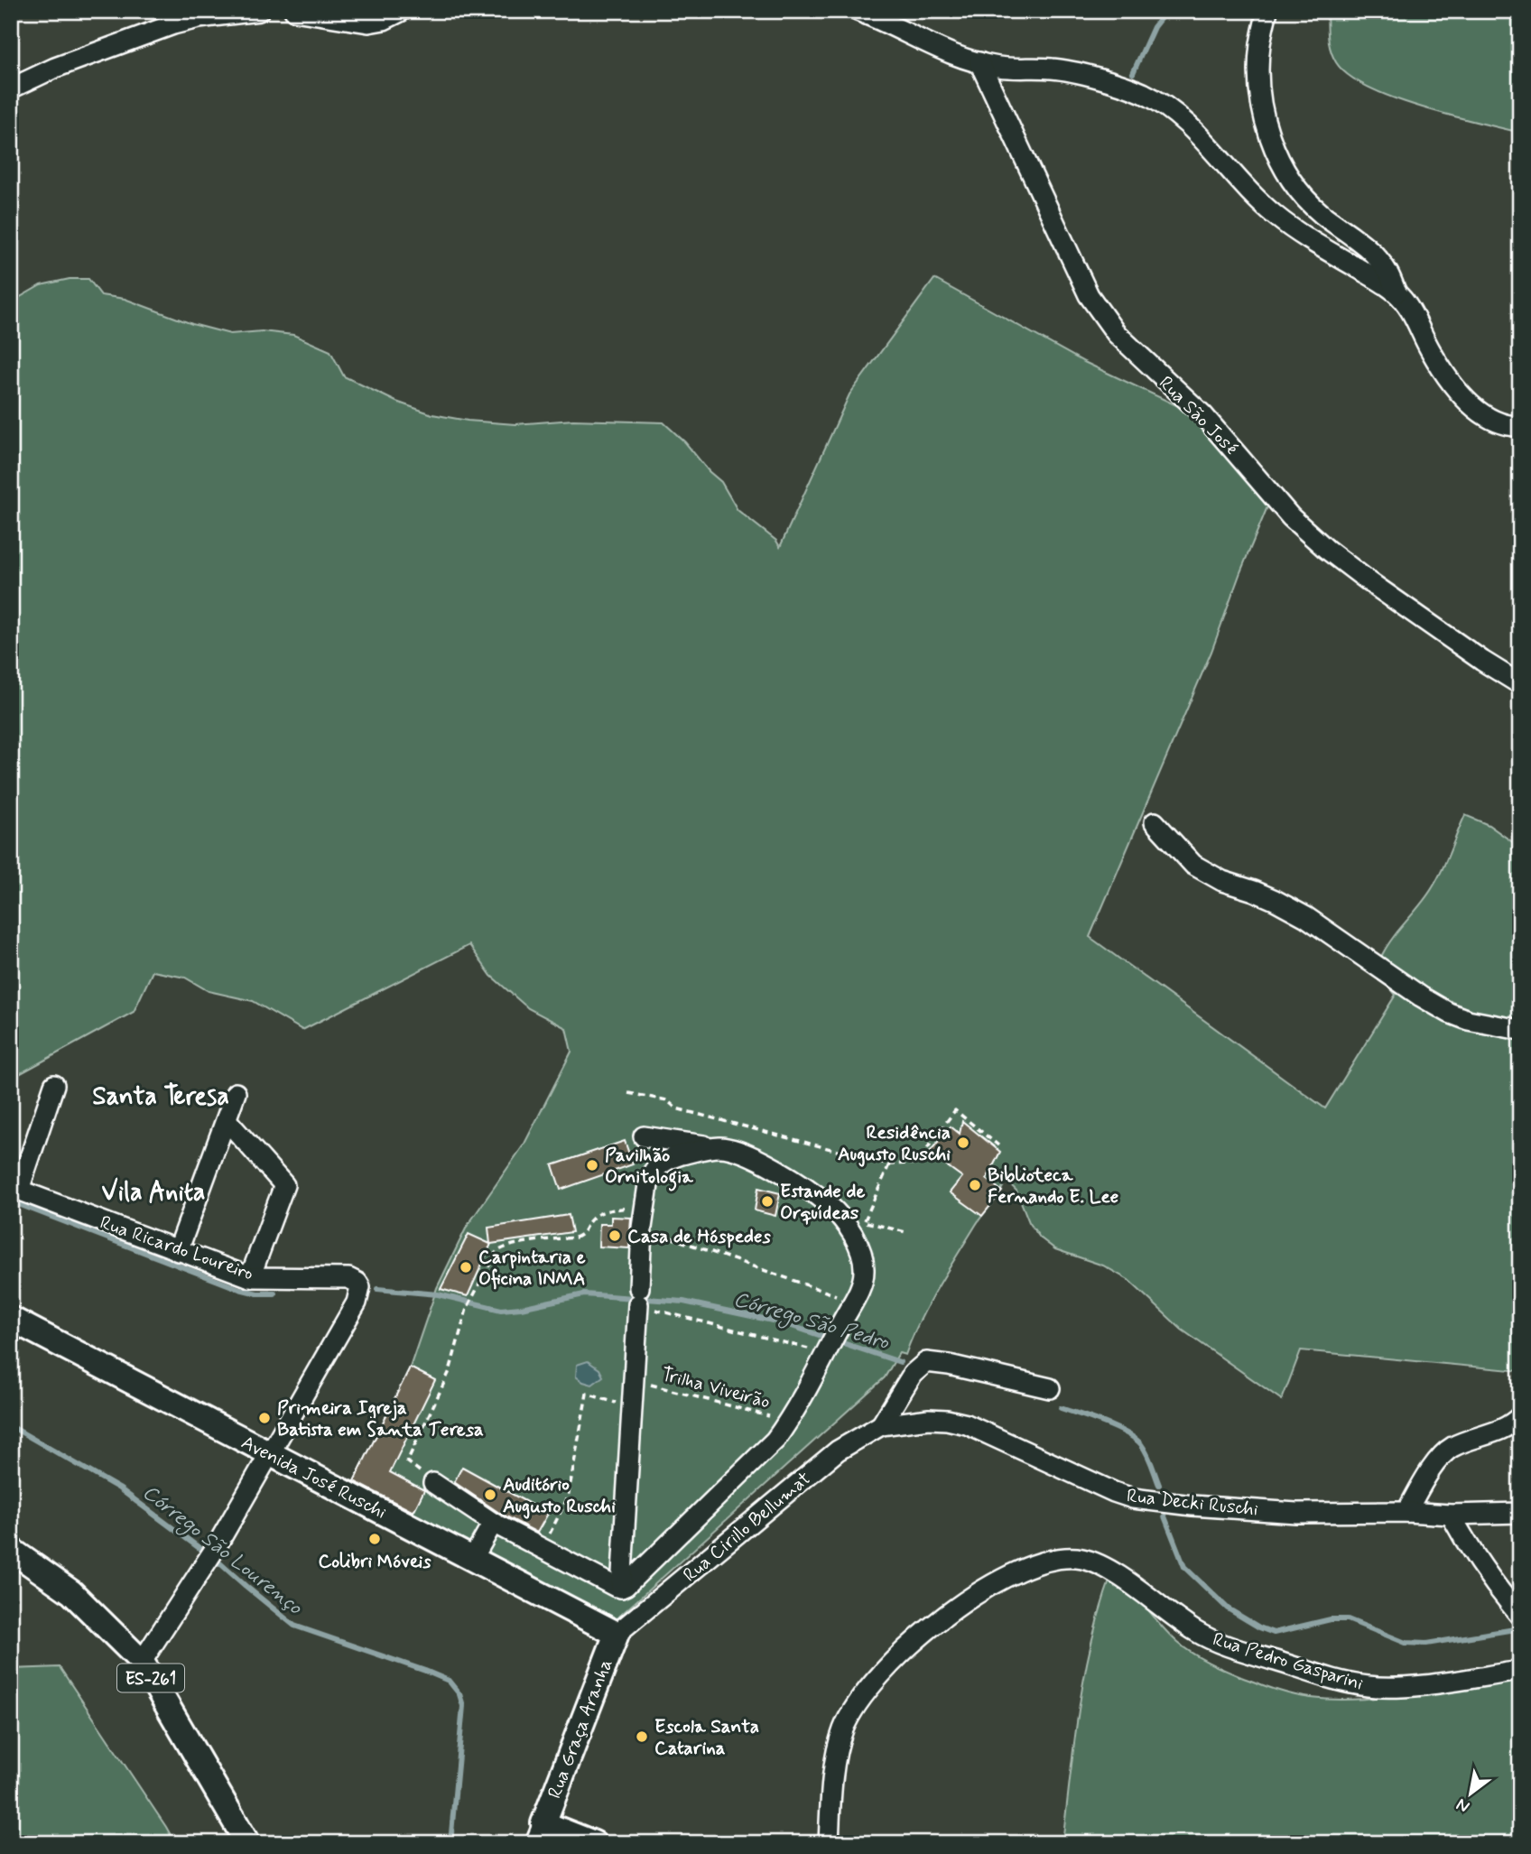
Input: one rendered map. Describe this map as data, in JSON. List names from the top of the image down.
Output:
{
  "streets": {
    "main road": ["Avenida José Ruschi", "ES-261", "Rua Graça Aranha"],
    "street": [
      "Rua São José",
      "Rua Ricardo Loureiro",
      "Rua Decki Ruschi",
      "Rua Cirillo Bellumat",
      "Rua Pedro Gasparini"
    ],
    "path": ["Trilha Viveirão"]
  },
  "crossings": [
    ["Rua Ricardo Loureiro", "Avenida José Ruschi"],
    ["Avenida José Ruschi", "Rua Cirillo Bellumat"],
    ["Avenida José Ruschi", "Rua Graça Aranha"],
    ["Rua Decki Ruschi", "Rua Cirillo Bellumat"],
    ["Rua Cirillo Bellumat", "Rua Graça Aranha"]
  ],
  "districts": ["Santa Teresa", "Vila Anita"],
  "water": ["Córrego São Pedro", "Córrego São Lourenço"],
  "places": [
    "Residência Augusto Ruschi",
    "Pavilhão Ornitologia",
    "Biblioteca Fernando E. Lee",
    "Estande de Orquídeas",
    "Casa de Hóspedes",
    "Carpintaria e Oficina INMA",
    "Primeira Igreja Batista em Santa Teresa",
    "Auditório Augusto Ruschi",
    "Colibri Móveis",
    "Escola Santa Catarina"
  ],
  "north": "bottom left"
}
